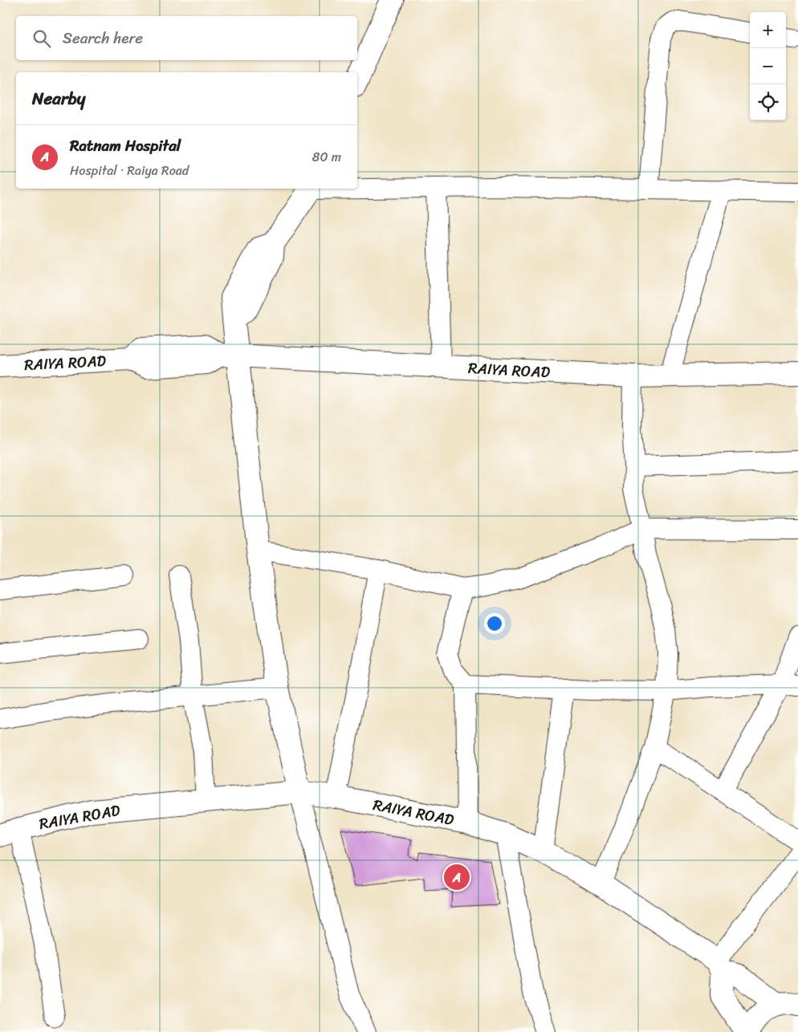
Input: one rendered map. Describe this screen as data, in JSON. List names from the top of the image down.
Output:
{
  "streets": {
    "street": ["RAIYA ROAD"]
  },
  "page": {
    "map_buttons": ["+", "−"],
    "search": "Search here",
    "heading": "Nearby",
    "list": [
      {
        "mark": "A",
        "name": "Ratnam Hospital",
        "note": "Hospital · Raiya Road",
        "value": "80 m"
      }
    ],
    "pins": "A"
  }
}
